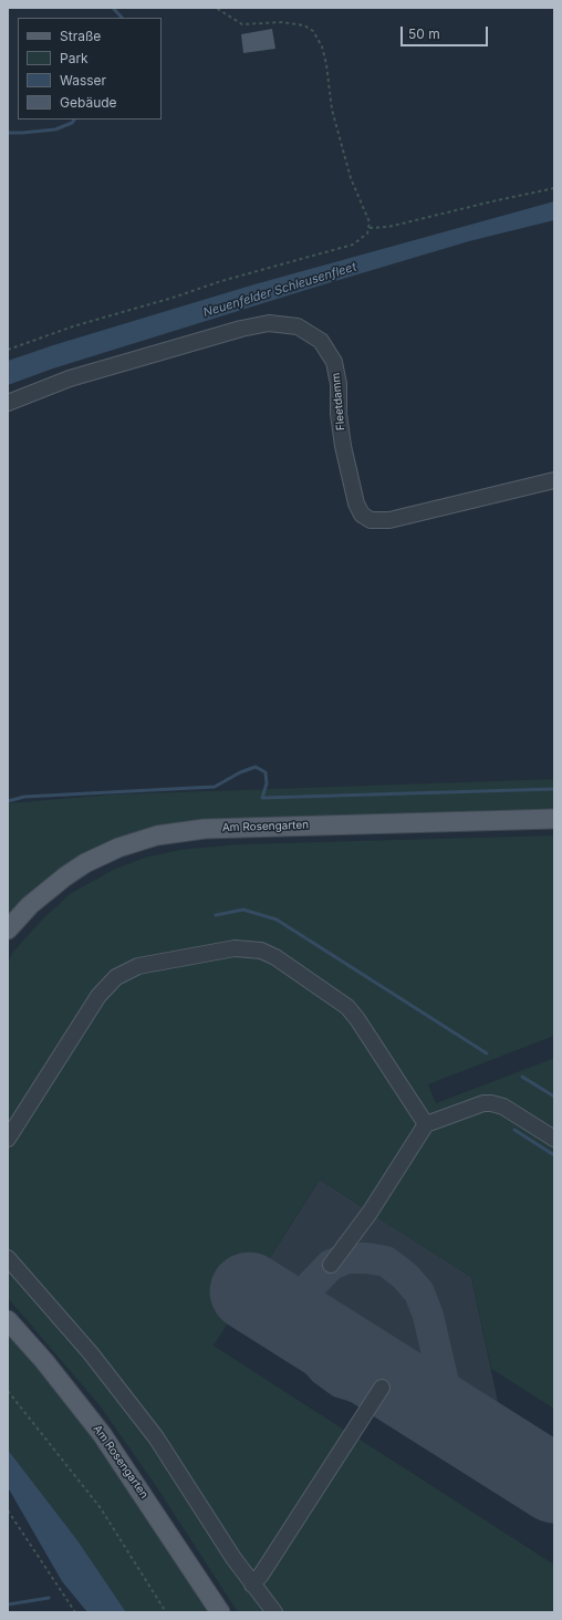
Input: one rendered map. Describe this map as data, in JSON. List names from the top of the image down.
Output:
{
  "streets": {
    "main road": ["Am Rosengarten"],
    "street": ["Fleetdamm"]
  },
  "water": ["Neuenfelder Schleusenfleet"],
  "legend": [
    "Straße",
    "Park",
    "Wasser",
    "Gebäude"
  ],
  "scale_bar": "50 m"
}
